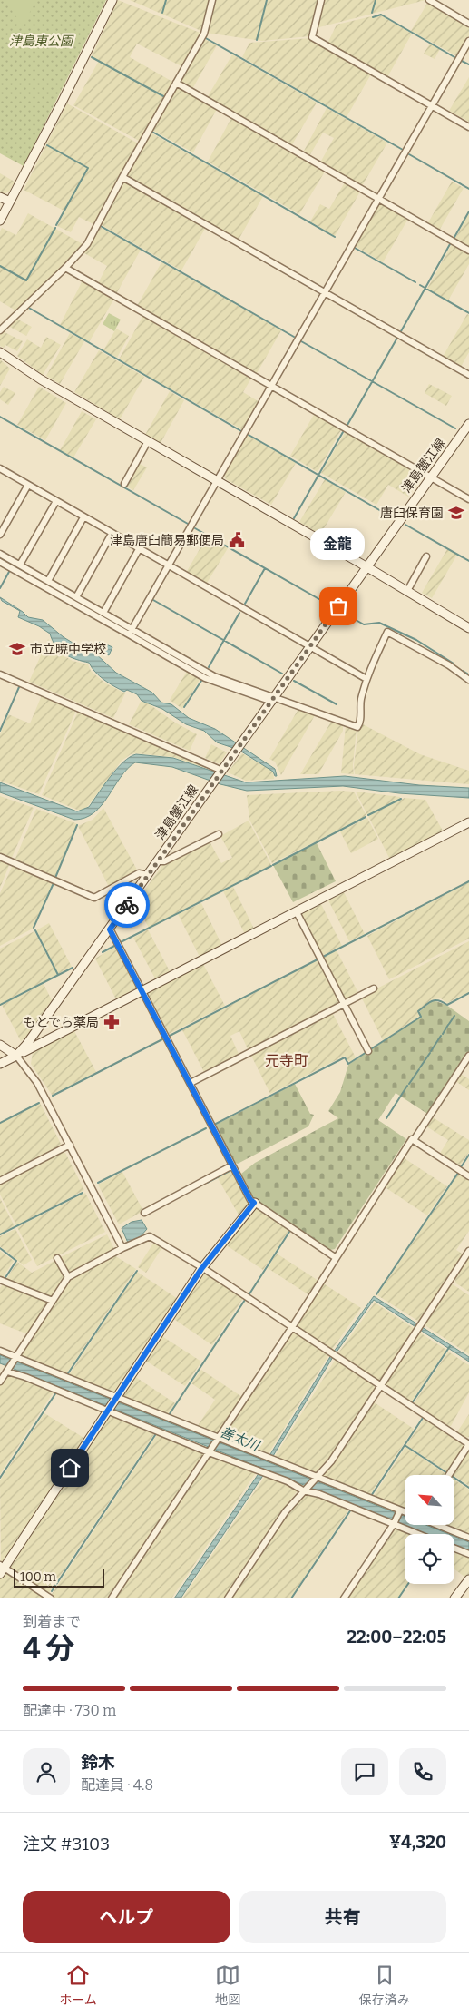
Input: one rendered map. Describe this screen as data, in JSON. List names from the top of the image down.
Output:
{
  "streets": {
    "street": ["津島蟹江線"]
  },
  "districts": ["元寺町"],
  "water": ["善太川"],
  "parks": ["津島東公園"],
  "places": {
    "school or university": ["唐臼保育園", "市立暁中学校"],
    "public building": ["津島唐臼簡易郵便局"],
    "other": ["金龍"],
    "pharmacy": ["もとでら薬局"]
  },
  "scale_bar": "100 m",
  "north": "top left",
  "page": {
    "bubble": "金龍",
    "scale": "100 m",
    "heading": ["4 分", "到着まで", "22:00–22:05"],
    "panel": [
      "鈴木",
      "配達員 · 4.8",
      "注文 #3103",
      "¥4,320"
    ],
    "bar": "配達中 · 730 m",
    "buttons": ["ヘルプ", "共有"],
    "tabs": ["ホーム", "地図", "保存済み"]
  }
}
